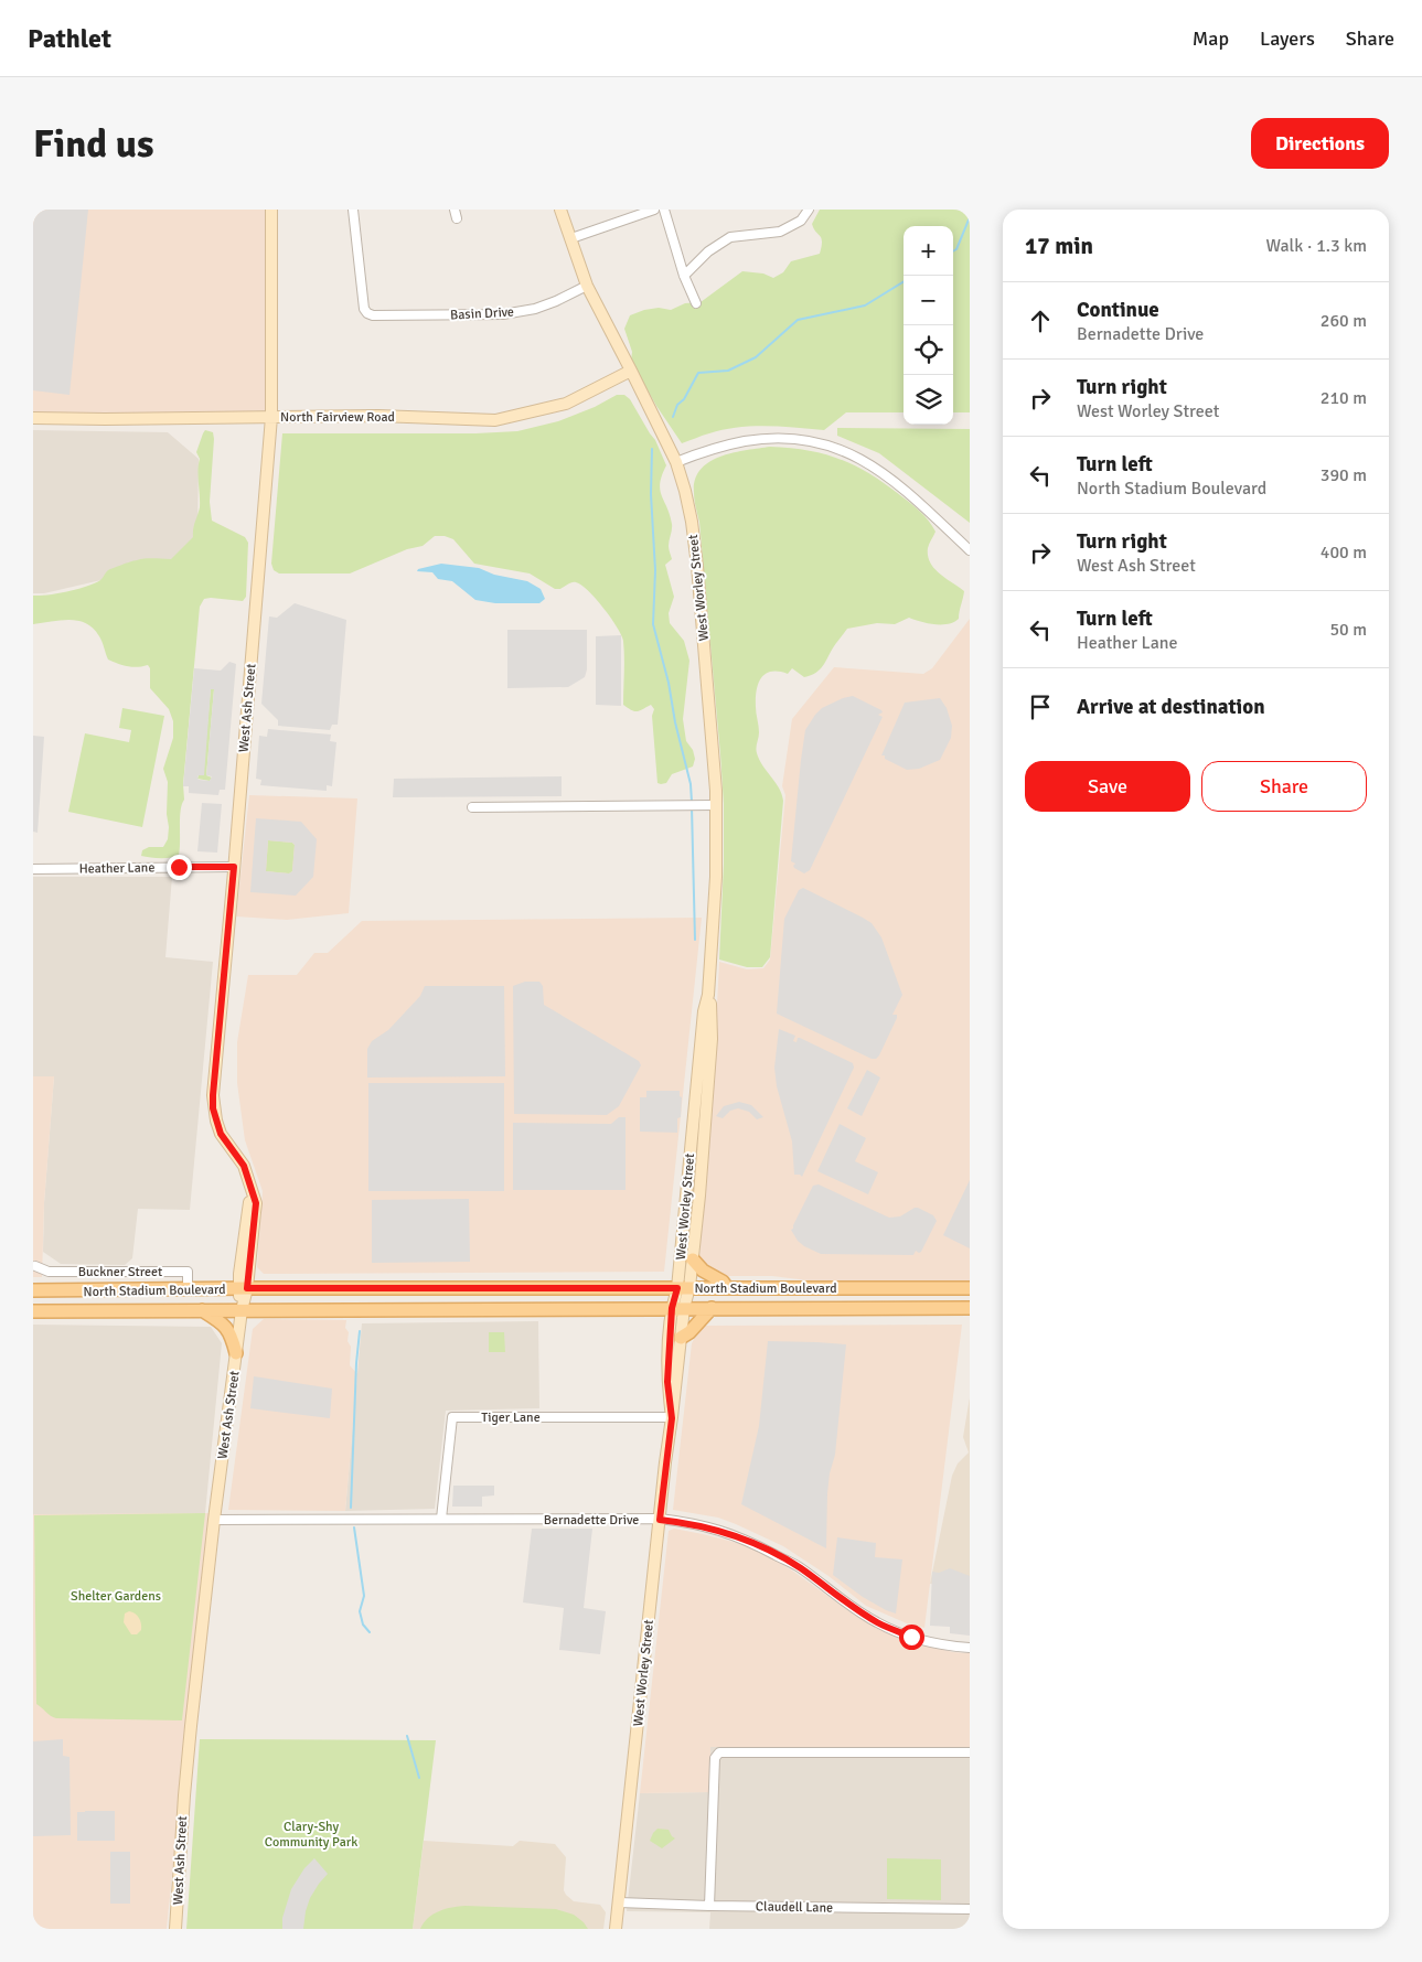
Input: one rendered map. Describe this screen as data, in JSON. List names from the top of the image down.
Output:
{
  "streets": {
    "main road": ["North Stadium Boulevard"],
    "street": [
      "Basin Drive",
      "North Fairview Road",
      "West Worley Street",
      "West Ash Street",
      "Heather Lane",
      "Buckner Street",
      "Tiger Lane",
      "Bernadette Drive",
      "Claudell Lane"
    ]
  },
  "crossings": [
    ["Basin Drive", "West Worley Street"],
    ["North Fairview Road", "West Worley Street"],
    ["North Fairview Road", "West Ash Street"],
    ["West Worley Street", "North Stadium Boulevard"],
    ["West Worley Street", "Tiger Lane"],
    ["West Worley Street", "Bernadette Drive"],
    ["West Worley Street", "Claudell Lane"],
    ["West Ash Street", "Heather Lane"],
    ["West Ash Street", "North Stadium Boulevard"],
    ["West Ash Street", "Bernadette Drive"],
    ["Buckner Street", "North Stadium Boulevard"],
    ["Tiger Lane", "Bernadette Drive"]
  ],
  "parks": ["Shelter Gardens", "Clary-Shy Community Park"],
  "page": {
    "header": "Pathlet",
    "nav": ["Map", "Layers", "Share"],
    "buttons": [
      "Directions",
      ["Save", "Share"]
    ],
    "title": "Find us",
    "heading": ["17 min", "Walk · 1.3 km"],
    "map_buttons": ["+", "−"],
    "list": [
      ["Continue", "Bernadette Drive", "260 m"],
      ["Turn right", "West Worley Street", "210 m"],
      ["Turn left", "North Stadium Boulevard", "390 m"],
      ["Turn right", "West Ash Street", "400 m"],
      ["Turn left", "Heather Lane", "50 m"],
      "Arrive at destination"
    ]
  }
}
